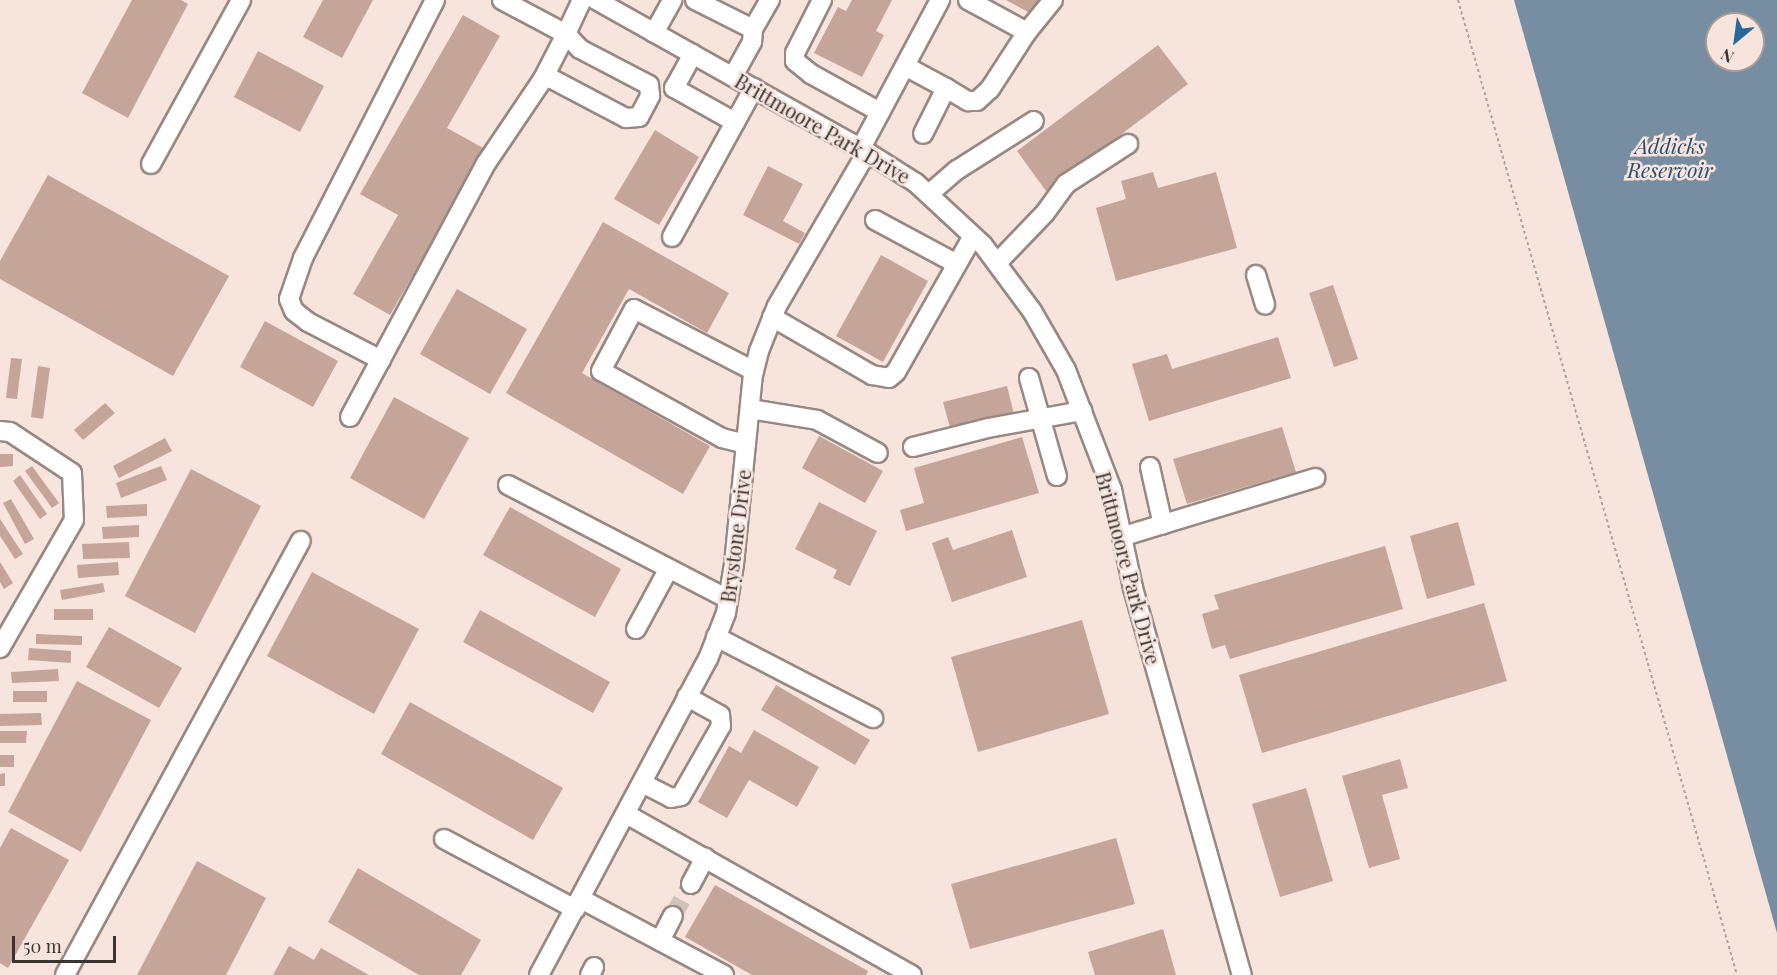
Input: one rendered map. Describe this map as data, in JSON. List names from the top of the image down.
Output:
{
  "streets": {
    "street": ["Brittmoore Park Drive", "Brystone Drive"]
  },
  "crossings": [
    ["Brittmoore Park Drive", "Brystone Drive"]
  ],
  "water": ["Addicks Reservoir"],
  "scale_bar": "50 m",
  "north": "bottom left"
}
